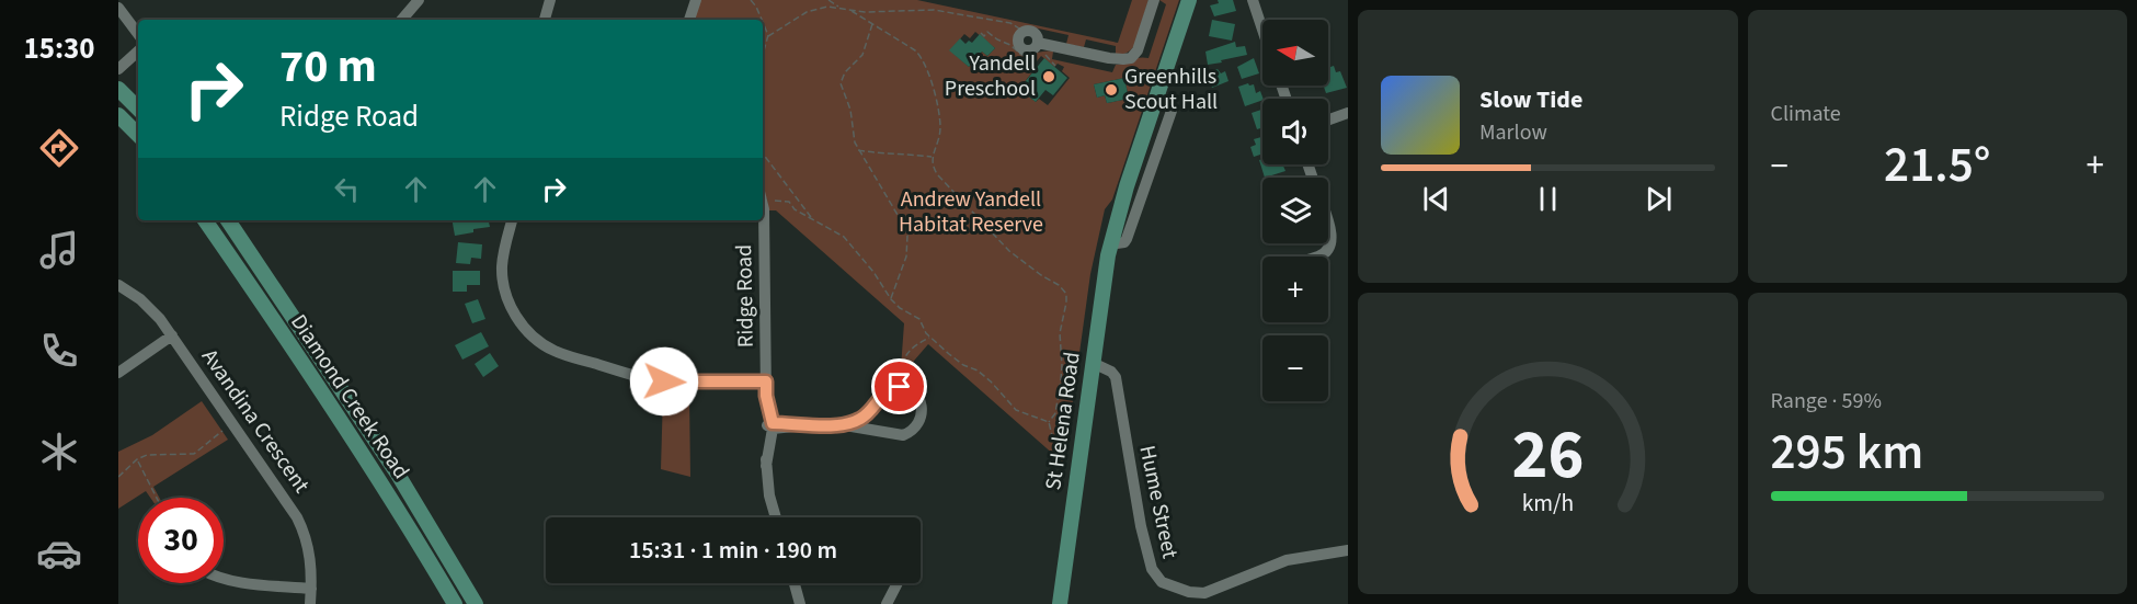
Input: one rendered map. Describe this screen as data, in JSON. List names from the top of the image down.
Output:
{
  "streets": {
    "main road": ["Diamond Creek Road", "St Helena Road"],
    "street": ["Ridge Road", "Avandina Crescent", "Hume Street"]
  },
  "crossings": [
    ["St Helena Road", "Hume Street"]
  ],
  "parks": ["Andrew Yandell Habitat Reserve"],
  "places": ["Yandell Preschool", "Greenhills Scout Hall"],
  "north": "left",
  "page": {
    "tabs": "15:30",
    "tile": [
      "Climate",
      ["Range · 59%", "295 km"]
    ],
    "map_buttons": ["+", "−"],
    "turn": ["70 m", "Ridge Road"],
    "song": ["Slow Tide", "Marlow"],
    "heat": ["−", "21.5°", "+"],
    "limit": "30",
    "trip": "15:31 · 1 min · 190 m",
    "gauge": ["26", "km/h"]
  }
}
